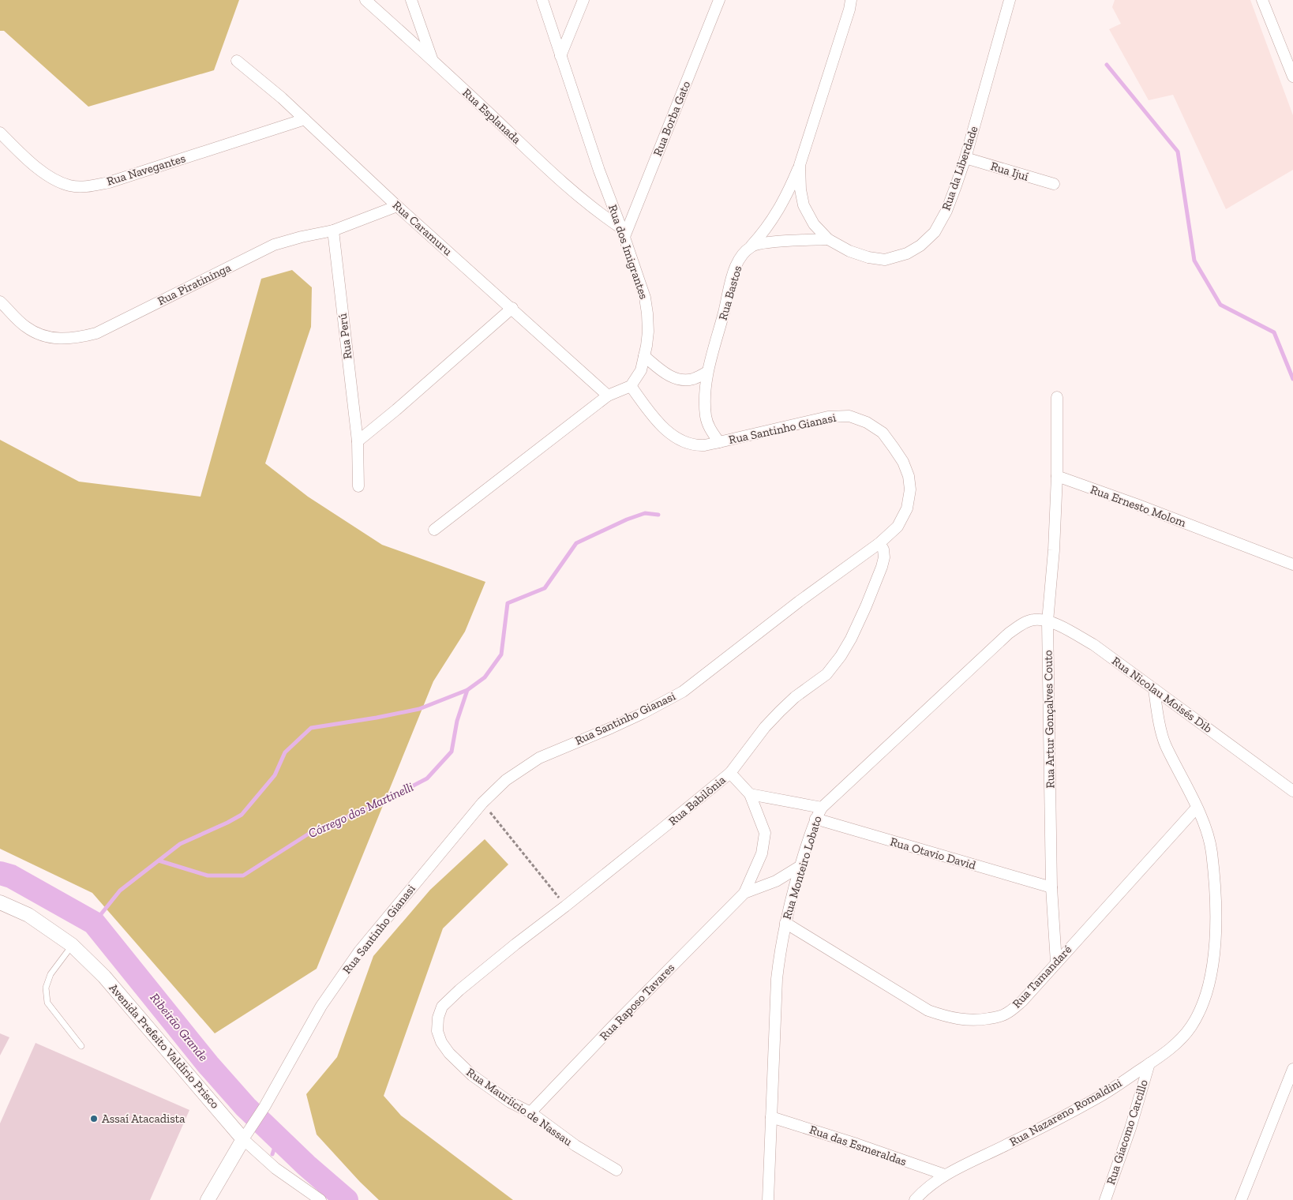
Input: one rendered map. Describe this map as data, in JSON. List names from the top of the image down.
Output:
{
  "streets": {
    "street": [
      "Rua Esplanada",
      "Rua Borba Gato",
      "Rua da Liberdade",
      "Rua Navegantes",
      "Rua Ijuí",
      "Rua Caramuru",
      "Rua dos Imigrantes",
      "Rua Piratininga",
      "Rua Bastos",
      "Rua Perú",
      "Rua Santinho Gianasi",
      "Rua Ernesto Molom",
      "Rua Nicolau Moisés Dib",
      "Rua Artur Gonçalves Couto",
      "Rua Babilônia",
      "Rua Otavio David",
      "Rua Monteiro Lobato",
      "Rua Tamandaré",
      "Rua Raposo Tavares",
      "Avenida Prefeito Valdírio Prisco",
      "Rua Mauríicio de Nassau",
      "Rua Nazareno Romaldini",
      "Rua Giacomo Carcillo",
      "Rua das Esmeraldas"
    ]
  },
  "crossings": [
    ["Rua Esplanada", "Rua Borba Gato"],
    ["Rua Esplanada", "Rua dos Imigrantes"],
    ["Rua Borba Gato", "Rua dos Imigrantes"],
    ["Rua da Liberdade", "Rua Ijuí"],
    ["Rua da Liberdade", "Rua Bastos"],
    ["Rua Navegantes", "Rua Caramuru"],
    ["Rua Caramuru", "Rua Piratininga"],
    ["Rua dos Imigrantes", "Rua Santinho Gianasi"],
    ["Rua Piratininga", "Rua Perú"],
    ["Rua Bastos", "Rua Santinho Gianasi"],
    ["Rua Santinho Gianasi", "Rua Babilônia"],
    ["Rua Santinho Gianasi", "Avenida Prefeito Valdírio Prisco"],
    ["Rua Ernesto Molom", "Rua Artur Gonçalves Couto"],
    ["Rua Nicolau Moisés Dib", "Rua Artur Gonçalves Couto"],
    ["Rua Nicolau Moisés Dib", "Rua Monteiro Lobato"],
    ["Rua Nicolau Moisés Dib", "Rua Nazareno Romaldini"],
    ["Rua Artur Gonçalves Couto", "Rua Otavio David"],
    ["Rua Artur Gonçalves Couto", "Rua Tamandaré"],
    ["Rua Babilônia", "Rua Raposo Tavares"],
    ["Rua Babilônia", "Rua Mauríicio de Nassau"],
    ["Rua Otavio David", "Rua Monteiro Lobato"],
    ["Rua Monteiro Lobato", "Rua Tamandaré"],
    ["Rua Monteiro Lobato", "Rua Raposo Tavares"],
    ["Rua Monteiro Lobato", "Rua das Esmeraldas"],
    ["Rua Tamandaré", "Rua Nazareno Romaldini"],
    ["Rua Raposo Tavares", "Rua Mauríicio de Nassau"],
    ["Rua Nazareno Romaldini", "Rua Giacomo Carcillo"],
    ["Rua Nazareno Romaldini", "Rua das Esmeraldas"]
  ],
  "water": ["Córrego dos Martinelli", "Ribeirão Grande"],
  "places": ["Assaí Atacadista"]
}
